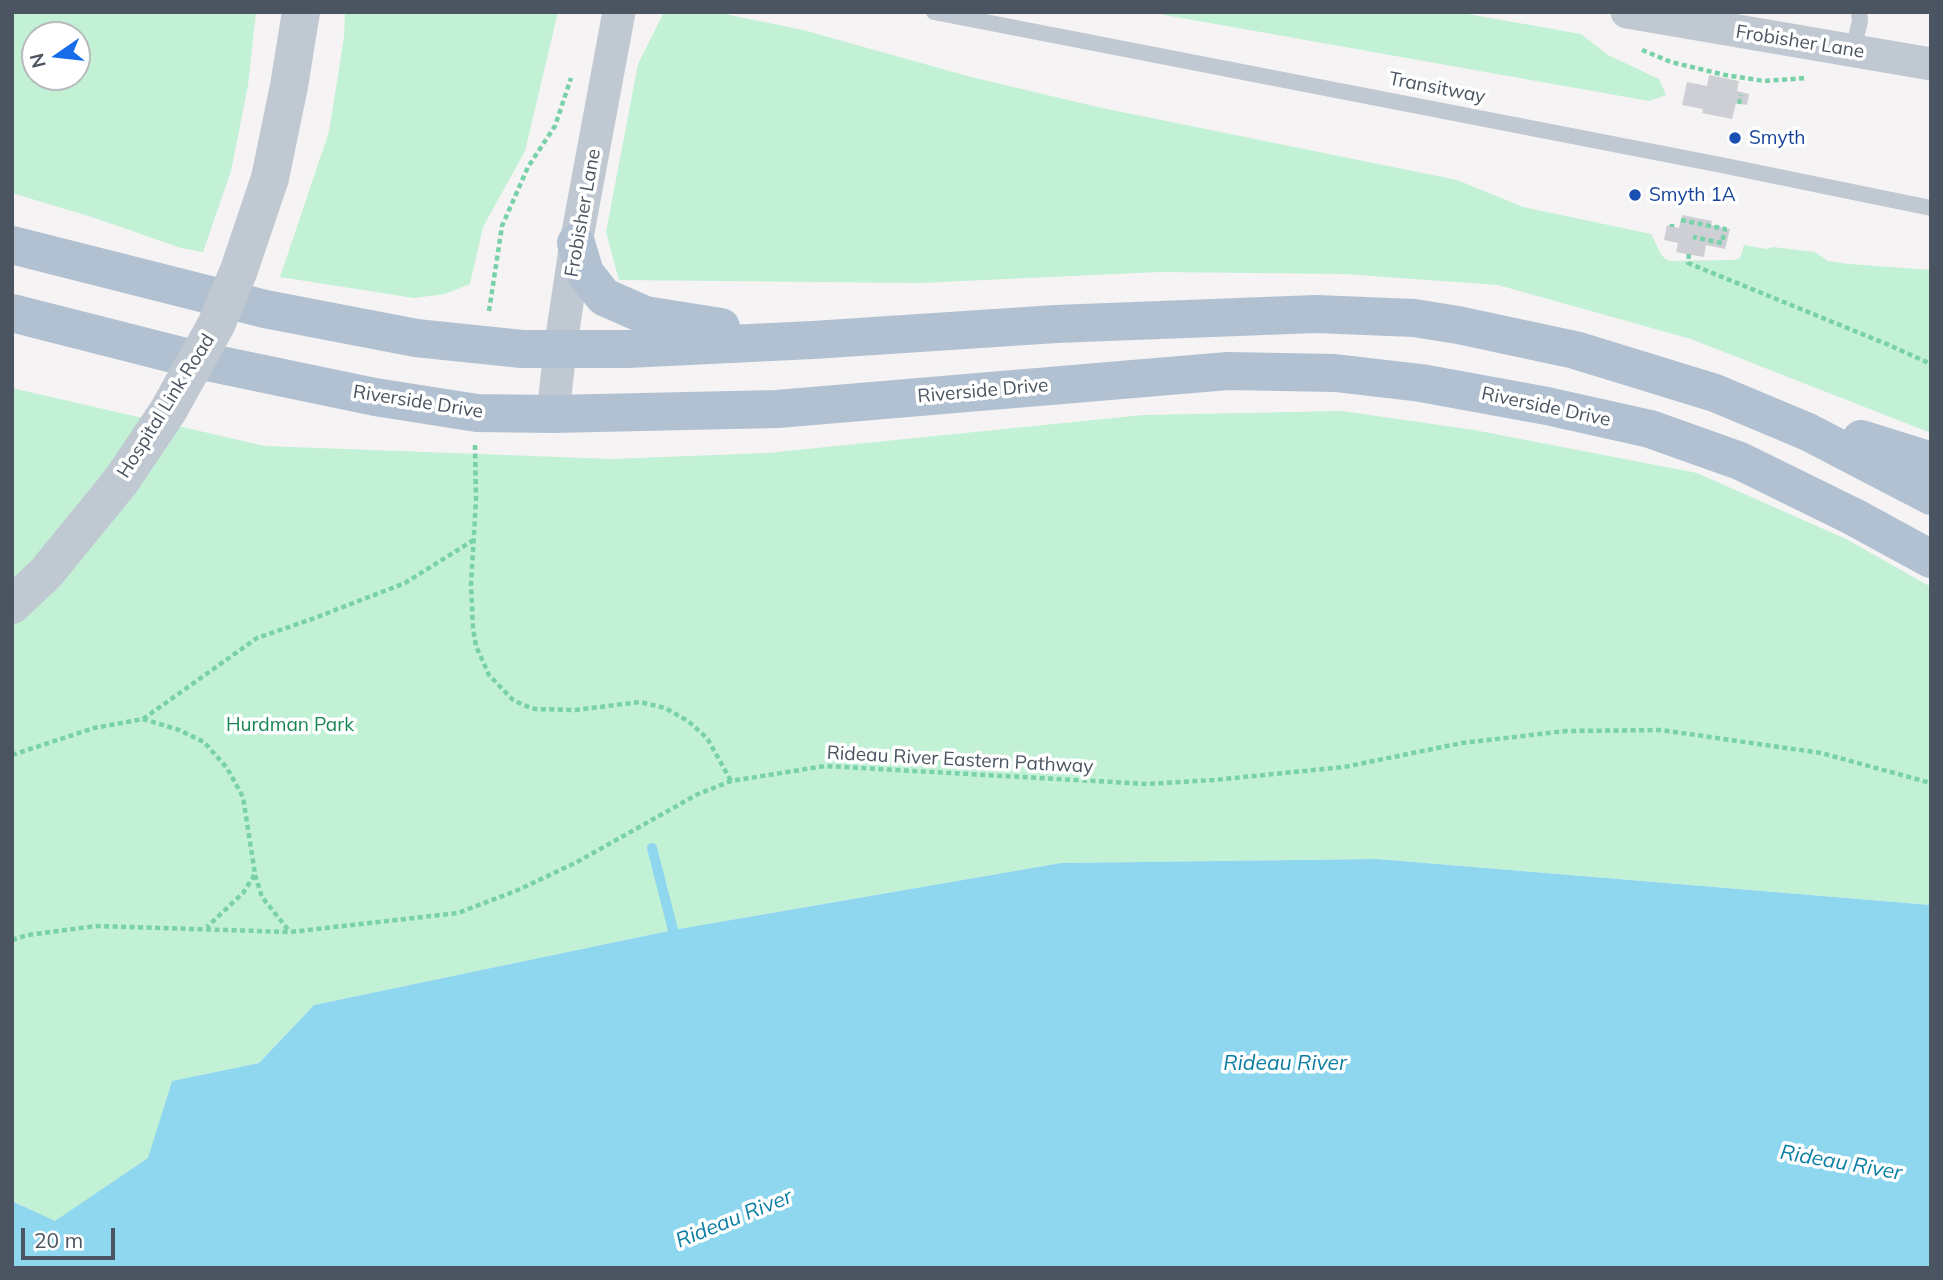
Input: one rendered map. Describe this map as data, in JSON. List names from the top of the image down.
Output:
{
  "streets": {
    "main road": ["Riverside Drive"],
    "street": ["Frobisher Lane", "Hospital Link Road"],
    "lane": ["Transitway"],
    "path": ["Rideau River Eastern Pathway"]
  },
  "crossings": [
    ["Frobisher Lane", "Riverside Drive"]
  ],
  "water": ["Rideau River"],
  "parks": ["Hurdman Park"],
  "places": ["Smyth", "Smyth 1A"],
  "scale_bar": "20 m",
  "north": "left"
}
